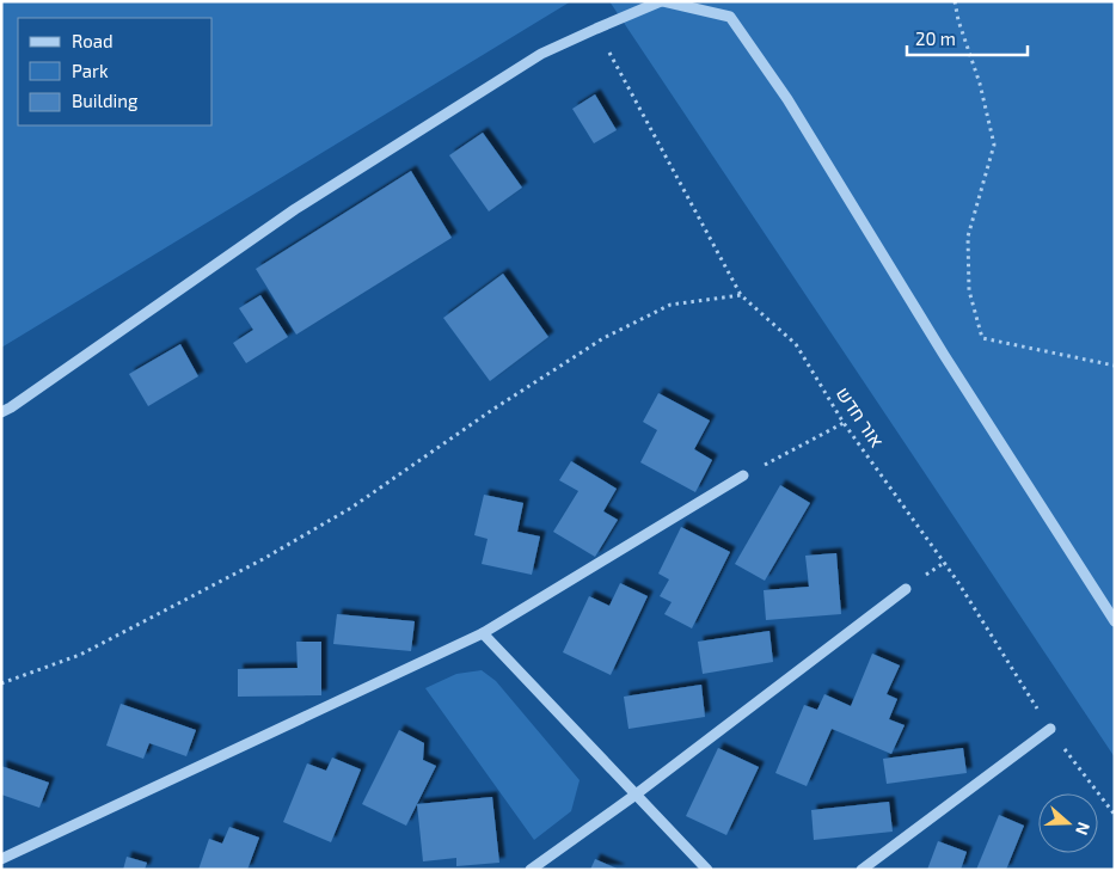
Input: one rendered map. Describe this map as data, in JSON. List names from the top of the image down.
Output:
{
  "streets": {
    "path": ["אור חדש"]
  },
  "legend": ["Road", "Park", "Building"],
  "scale_bar": "20 m",
  "north": "right"
}
